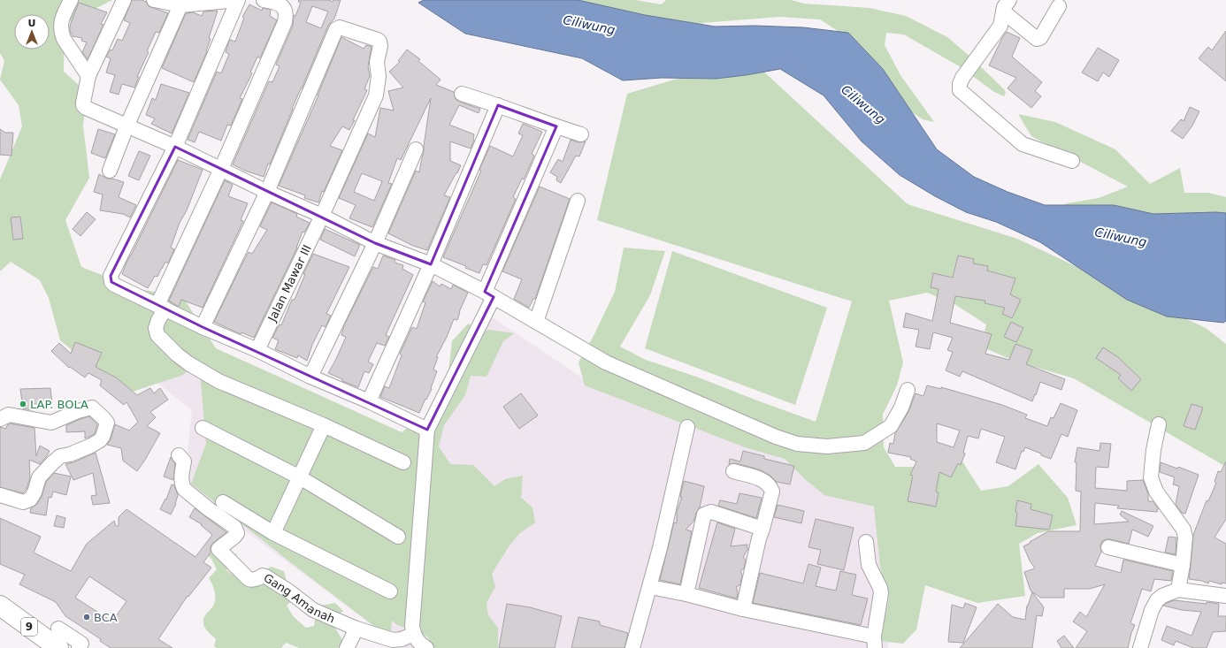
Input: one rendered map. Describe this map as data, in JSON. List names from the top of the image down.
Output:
{
  "streets": {
    "highway": ["9"],
    "street": ["Jalan Mawar III", "Gang Amanah"]
  },
  "water": ["Ciliwung"],
  "places": ["LAP. BOLA", "BCA"],
  "north": "top"
}
